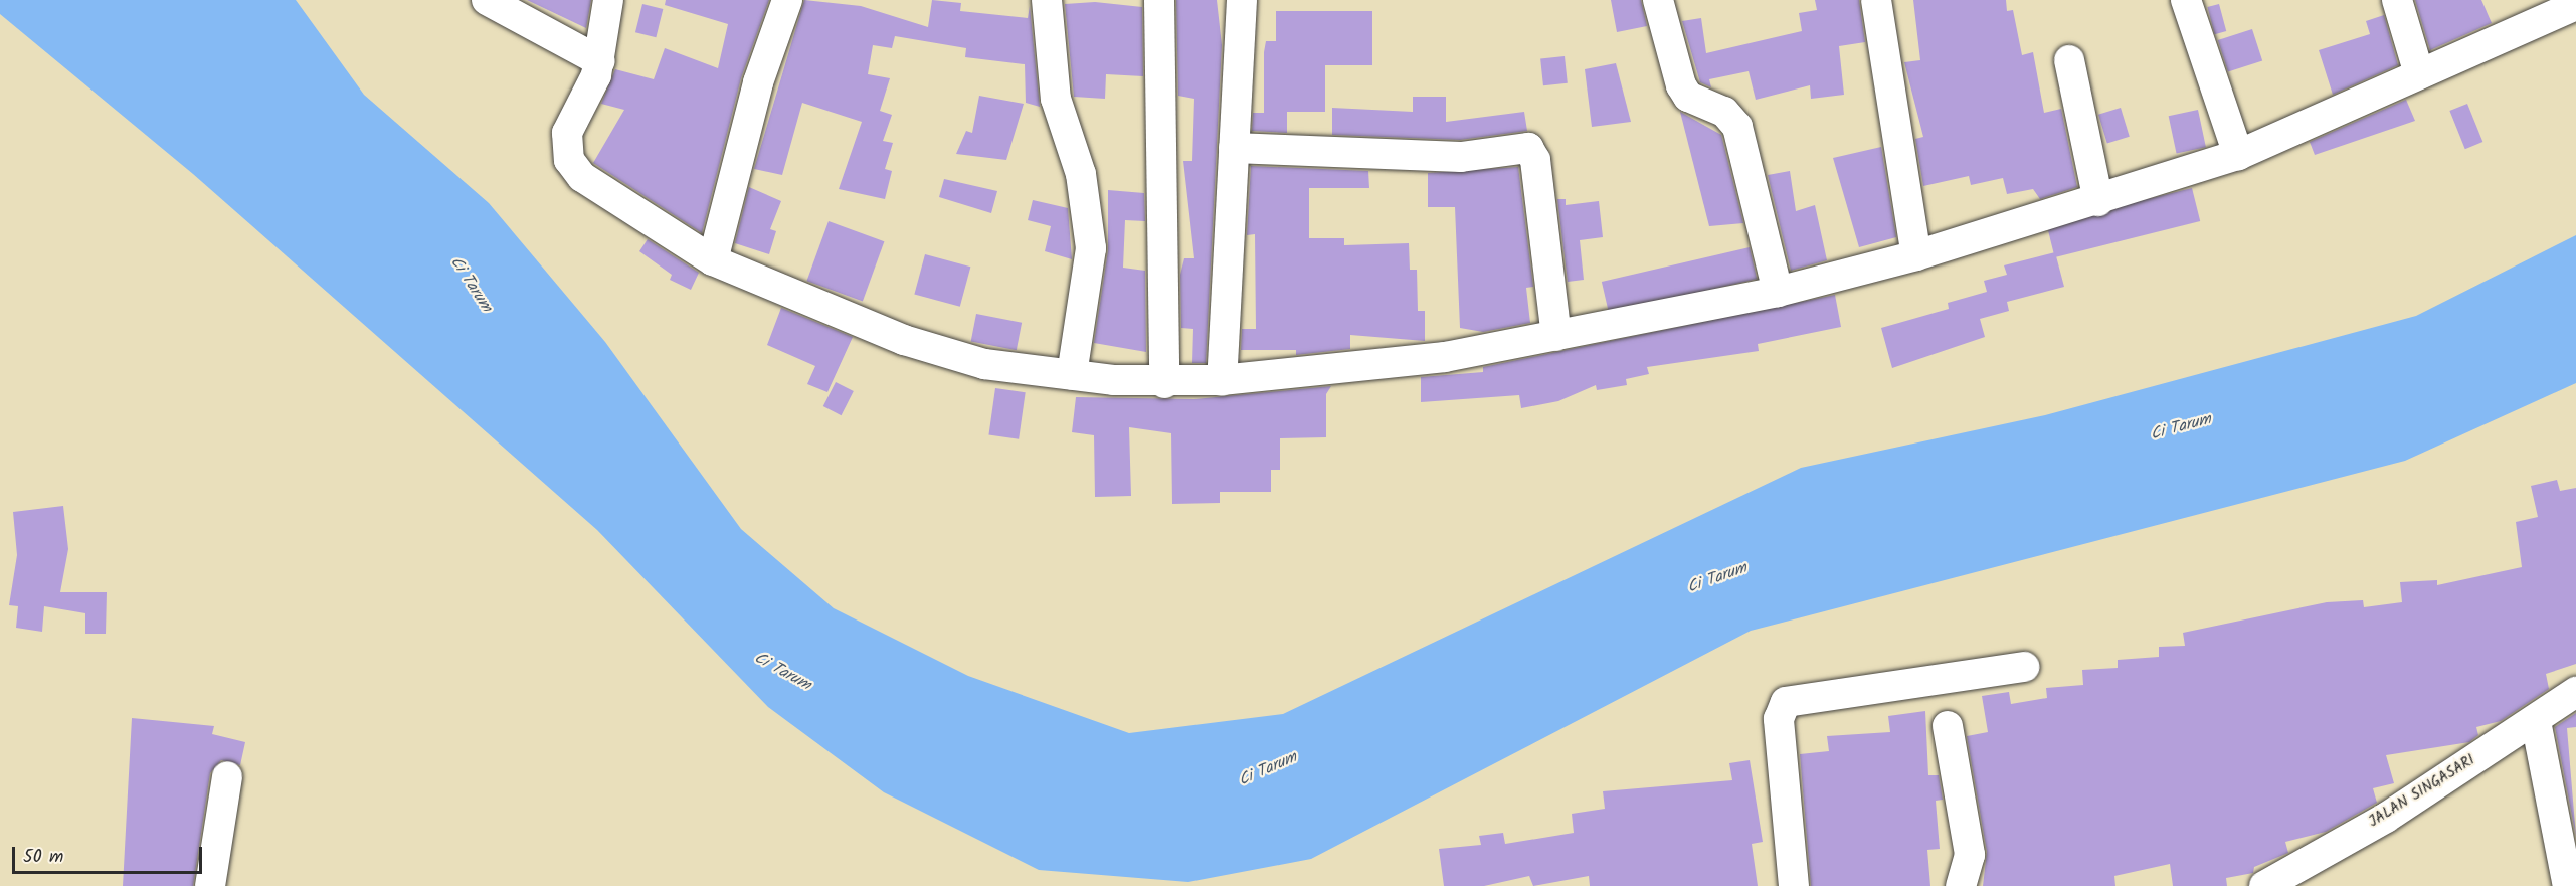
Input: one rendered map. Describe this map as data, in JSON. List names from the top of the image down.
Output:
{
  "streets": {
    "street": ["JALAN SINGASARI"]
  },
  "water": ["Ci Tarum"],
  "scale_bar": "50 m"
}
